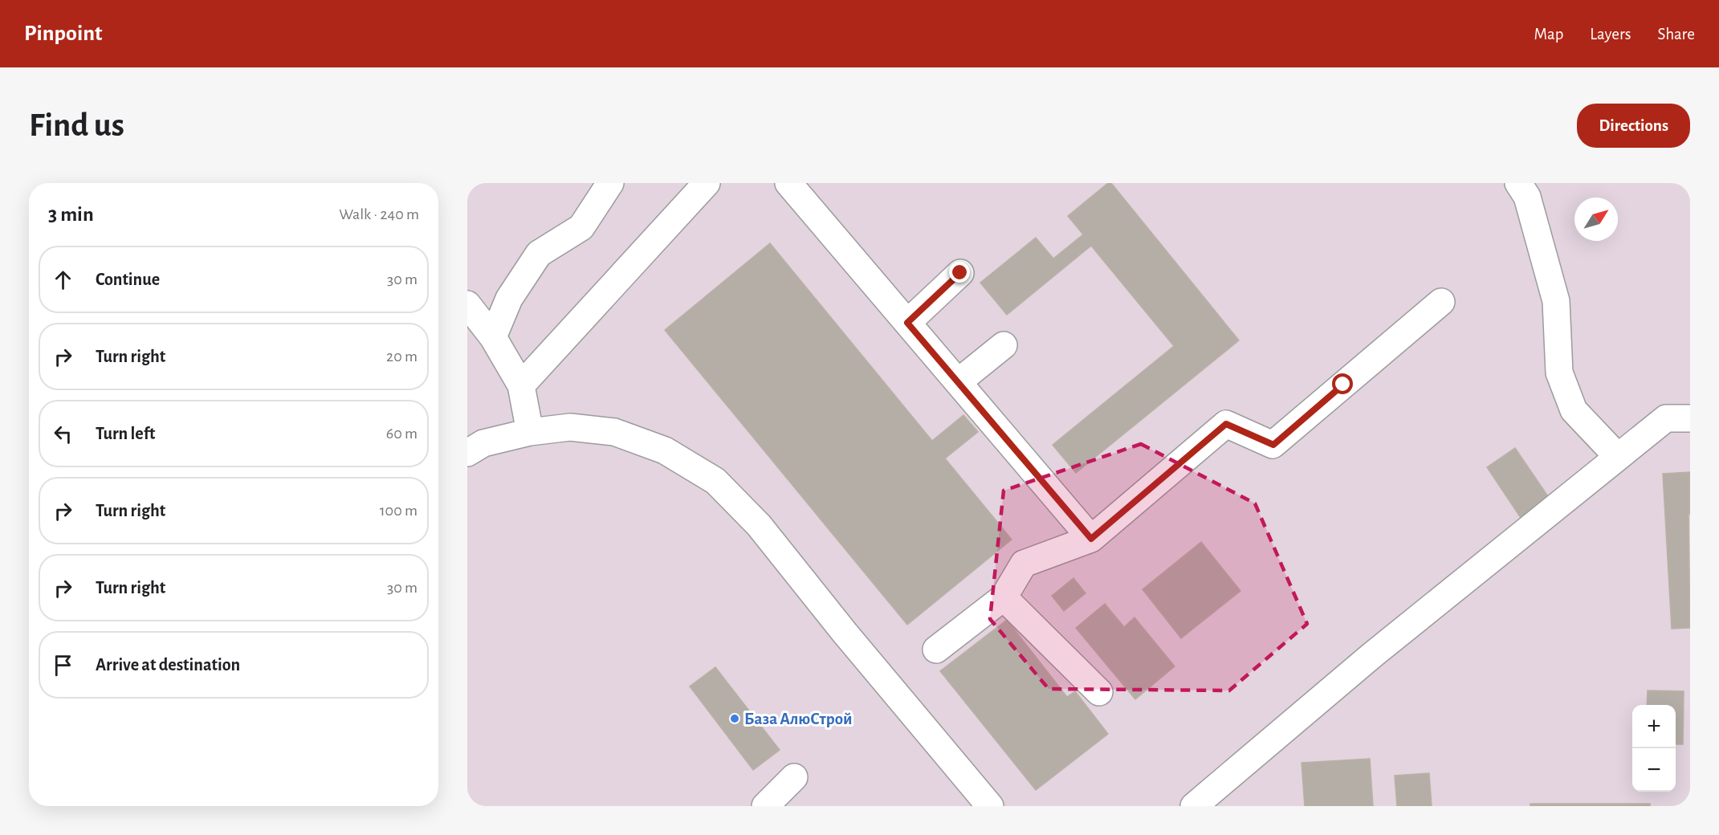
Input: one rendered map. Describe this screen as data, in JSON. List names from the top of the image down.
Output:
{
  "places": ["База АлюСтрой"],
  "north": "top right",
  "page": {
    "header": "Pinpoint",
    "nav": ["Map", "Layers", "Share"],
    "buttons": "Directions",
    "title": "Find us",
    "heading": ["3 min", "Walk · 240 m"],
    "list": [
      ["Continue", "30 m"],
      ["Turn right", "20 m"],
      ["Turn left", "60 m"],
      ["Turn right", "100 m"],
      ["Turn right", "30 m"],
      "Arrive at destination"
    ],
    "map_buttons": ["+", "−"]
  }
}
